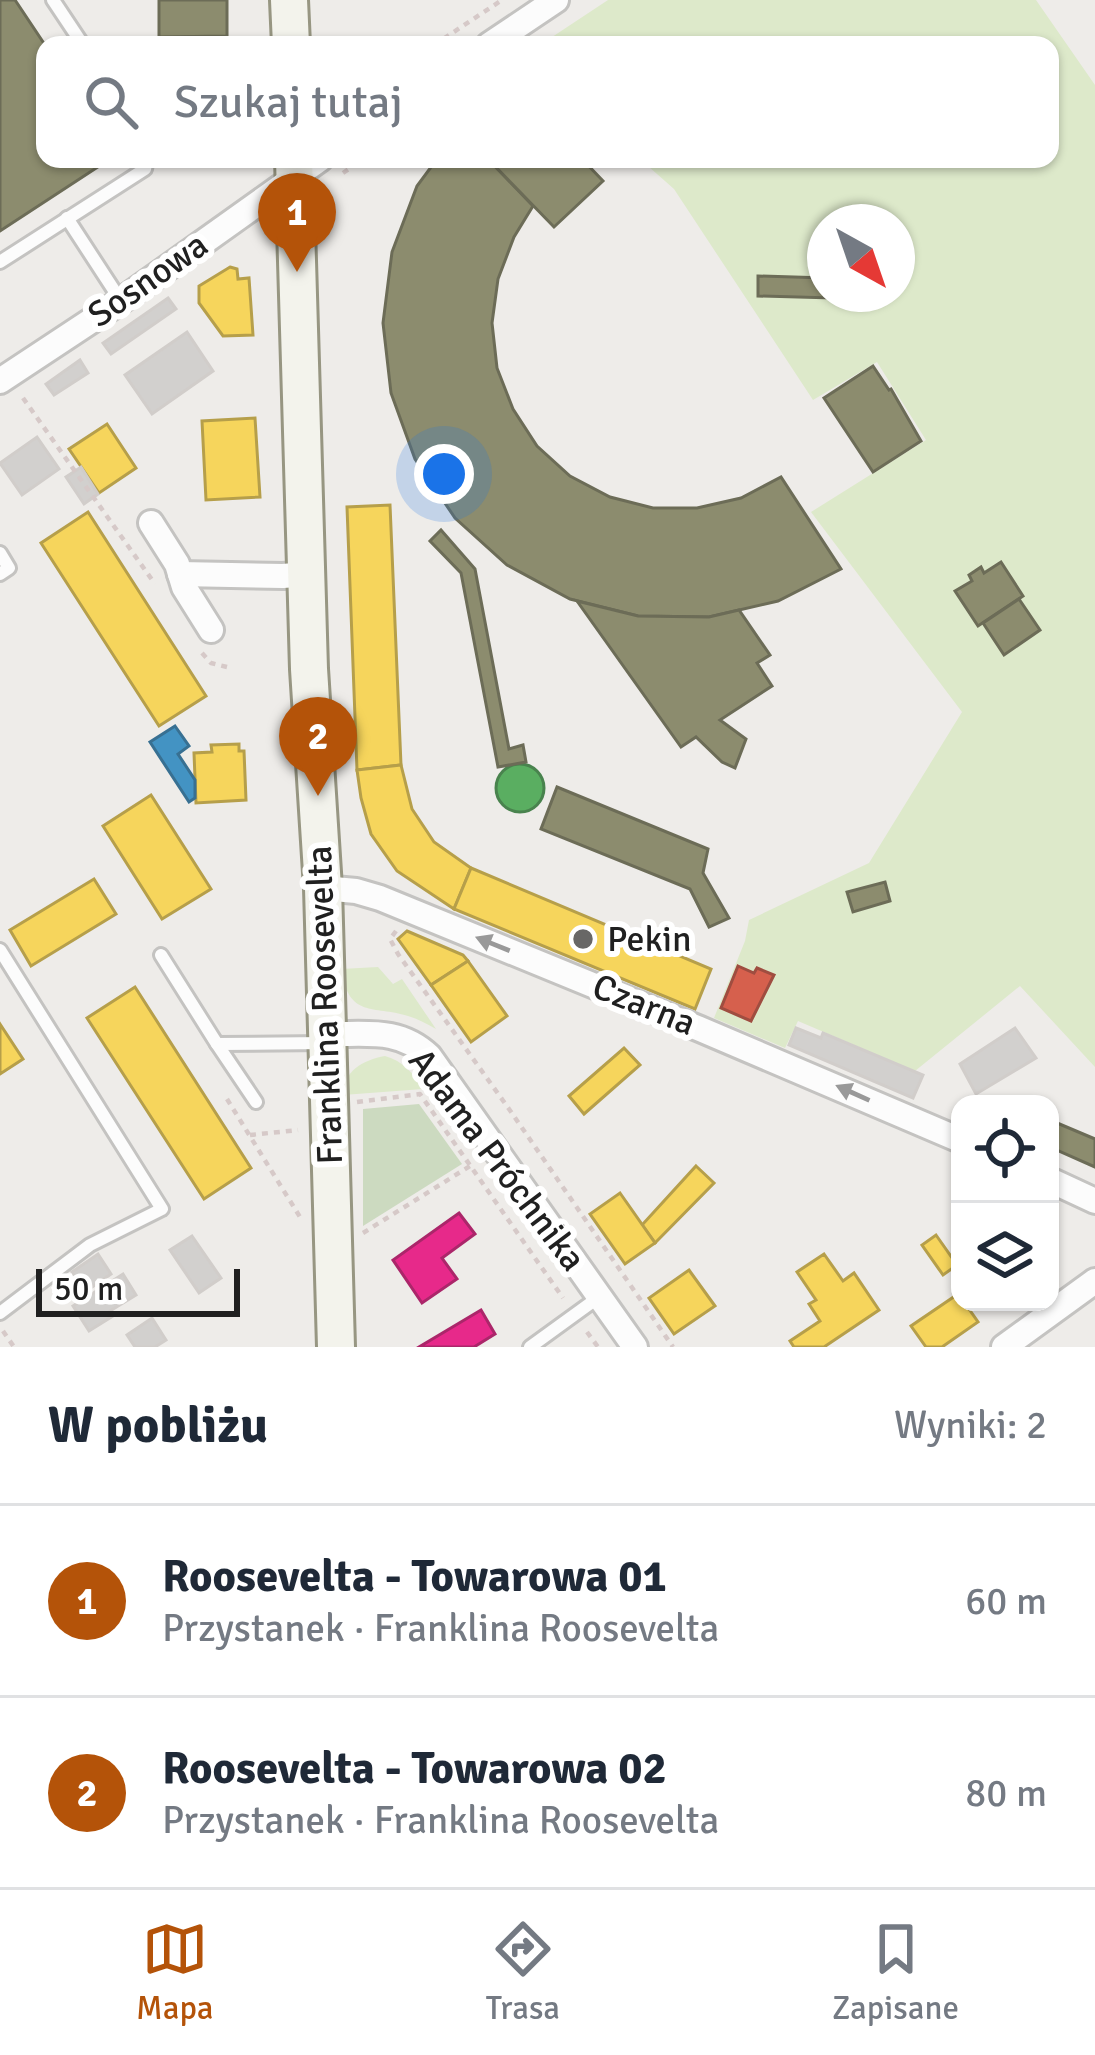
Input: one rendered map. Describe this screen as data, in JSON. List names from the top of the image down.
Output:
{
  "streets": {
    "street": [
      "Sosnowa",
      "Franklina Roosevelta",
      "Czarna",
      "Adama Próchnika"
    ]
  },
  "crossings": [
    ["Sosnowa", "Franklina Roosevelta"],
    ["Franklina Roosevelta", "Czarna"],
    ["Franklina Roosevelta", "Adama Próchnika"]
  ],
  "one_way": ["Czarna"],
  "places": ["Pekin"],
  "scale_bar": "50 m",
  "north": "bottom right",
  "page": {
    "search": "Szukaj tutaj",
    "pins": ["1", "2"],
    "scale": "50 m",
    "heading": ["W pobliżu", "Wyniki: 2"],
    "list": [
      {
        "mark": "1",
        "name": "Roosevelta - Towarowa 01",
        "note": "Przystanek · Franklina Roosevelta",
        "value": "60 m"
      },
      {
        "mark": "2",
        "name": "Roosevelta - Towarowa 02",
        "note": "Przystanek · Franklina Roosevelta",
        "value": "80 m"
      }
    ],
    "nav": ["Mapa", "Trasa", "Zapisane"]
  }
}
